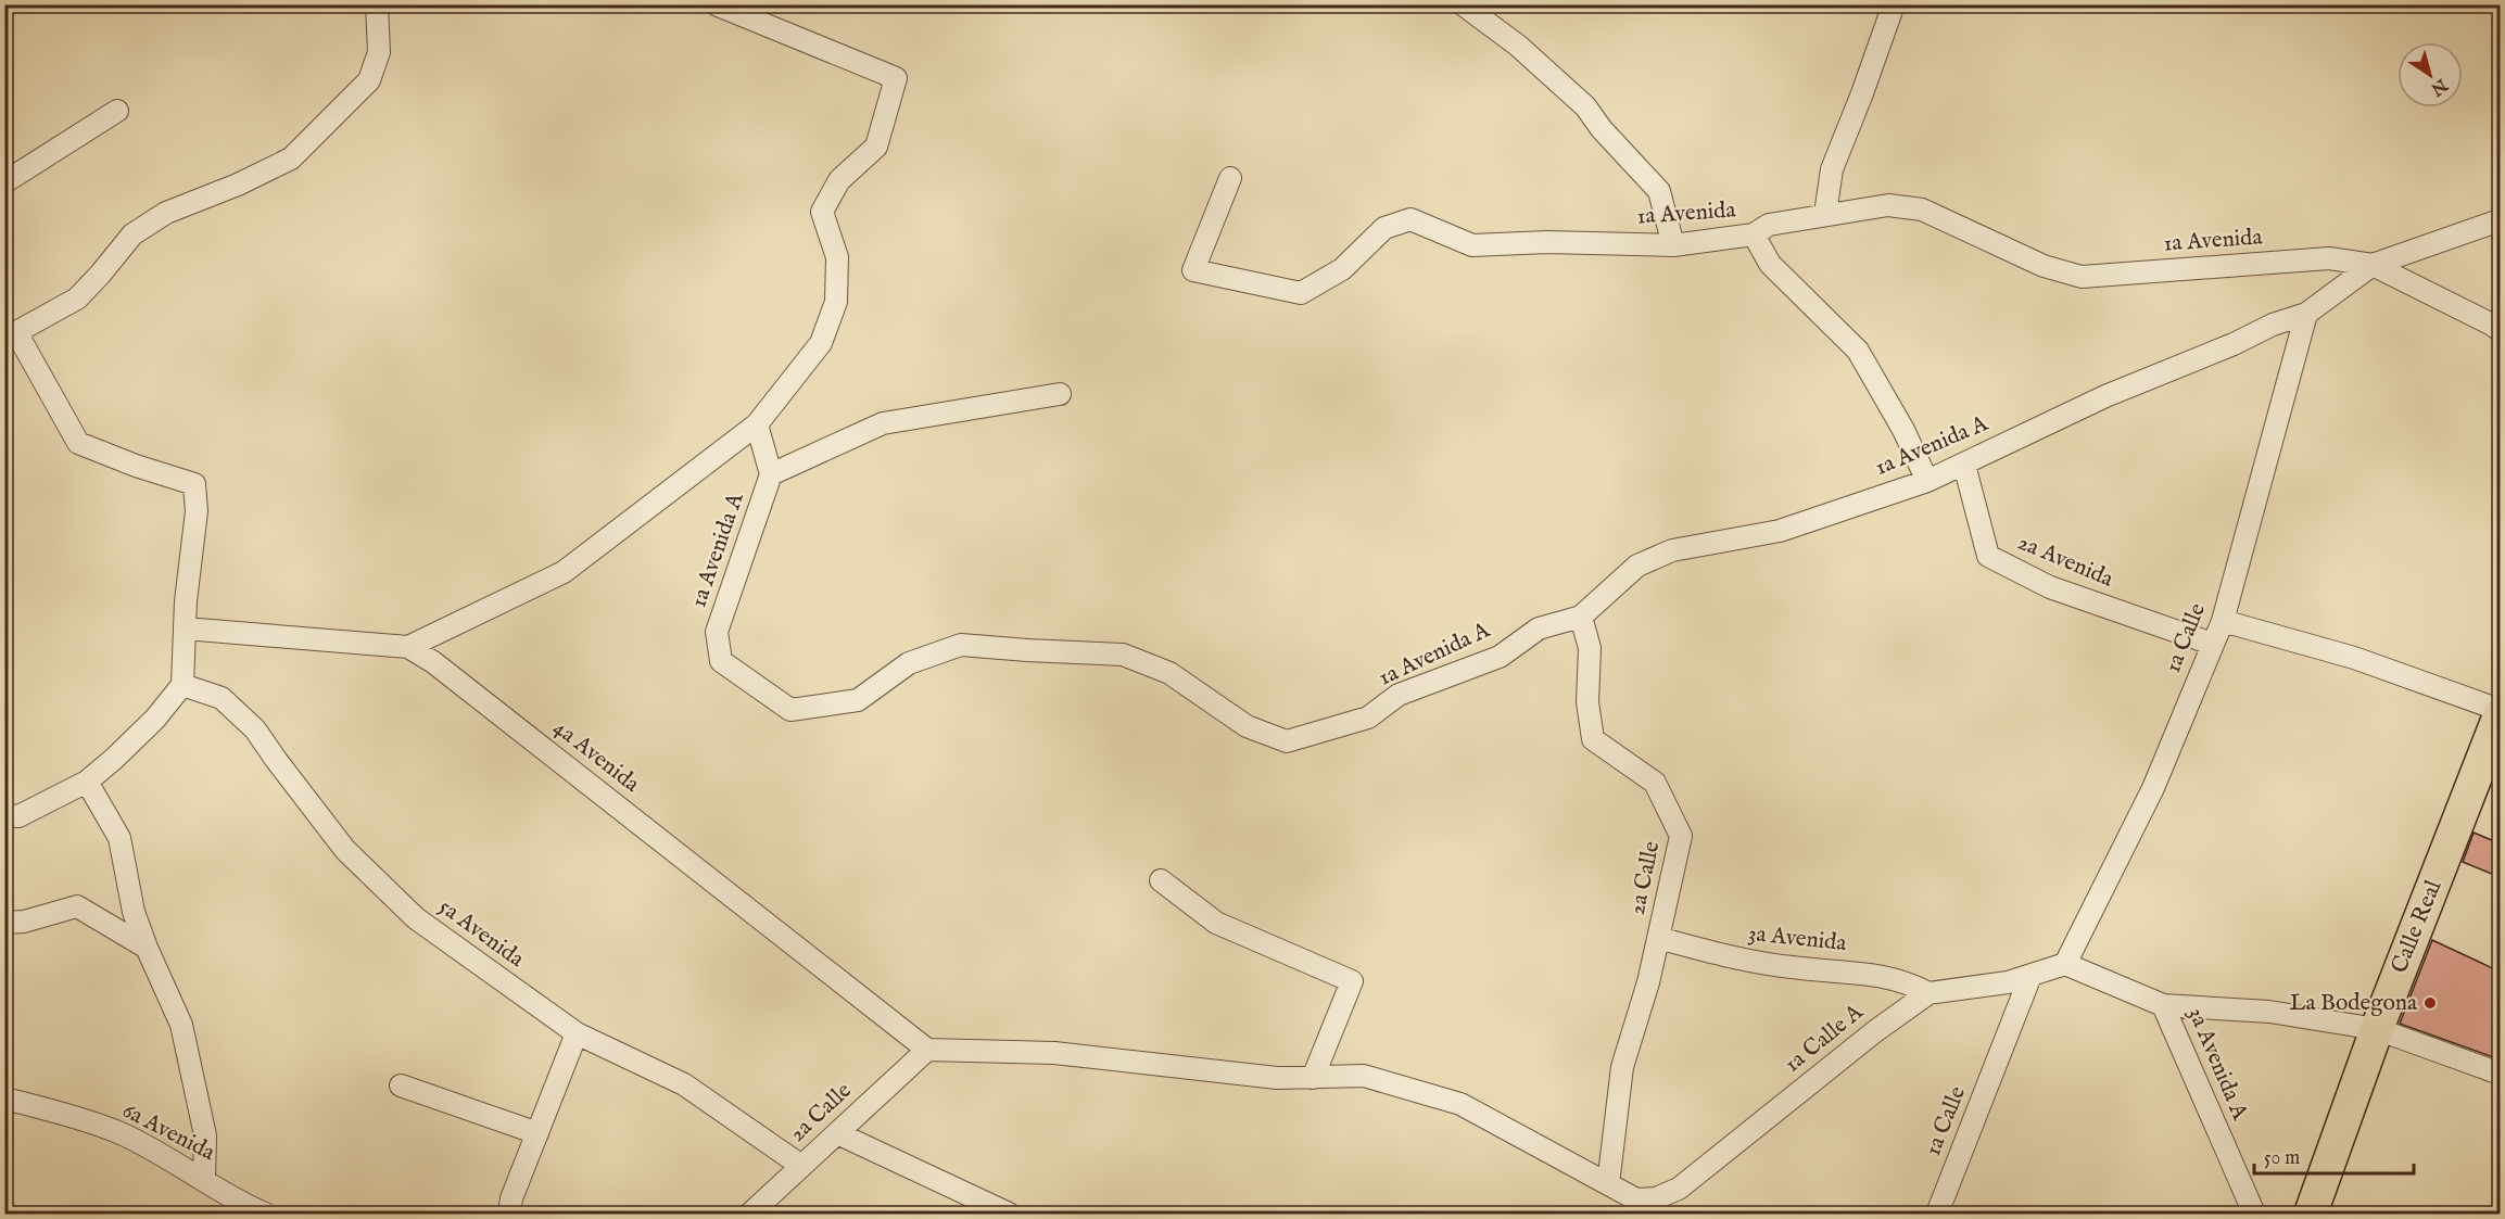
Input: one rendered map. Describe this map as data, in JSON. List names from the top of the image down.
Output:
{
  "streets": {
    "main road": ["Calle Real"],
    "street": [
      "1a Avenida",
      "1a Avenida A",
      "2a Avenida",
      "1a Calle",
      "4a Avenida",
      "2a Calle",
      "5a Avenida",
      "3a Avenida",
      "1a Calle A",
      "3a Avenida A",
      "6a Avenida"
    ]
  },
  "crossings": [
    ["1a Avenida", "1a Avenida A"],
    ["1a Avenida A", "2a Avenida"],
    ["1a Avenida A", "1a Calle"],
    ["1a Avenida A", "2a Calle"],
    ["2a Avenida", "1a Calle"],
    ["1a Calle", "1a Calle A"],
    ["4a Avenida", "2a Calle"],
    ["2a Calle", "5a Avenida"],
    ["2a Calle", "3a Avenida"],
    ["3a Avenida", "1a Calle A"]
  ],
  "places": ["La Bodegona"],
  "scale_bar": "50 m",
  "north": "bottom right"
}
